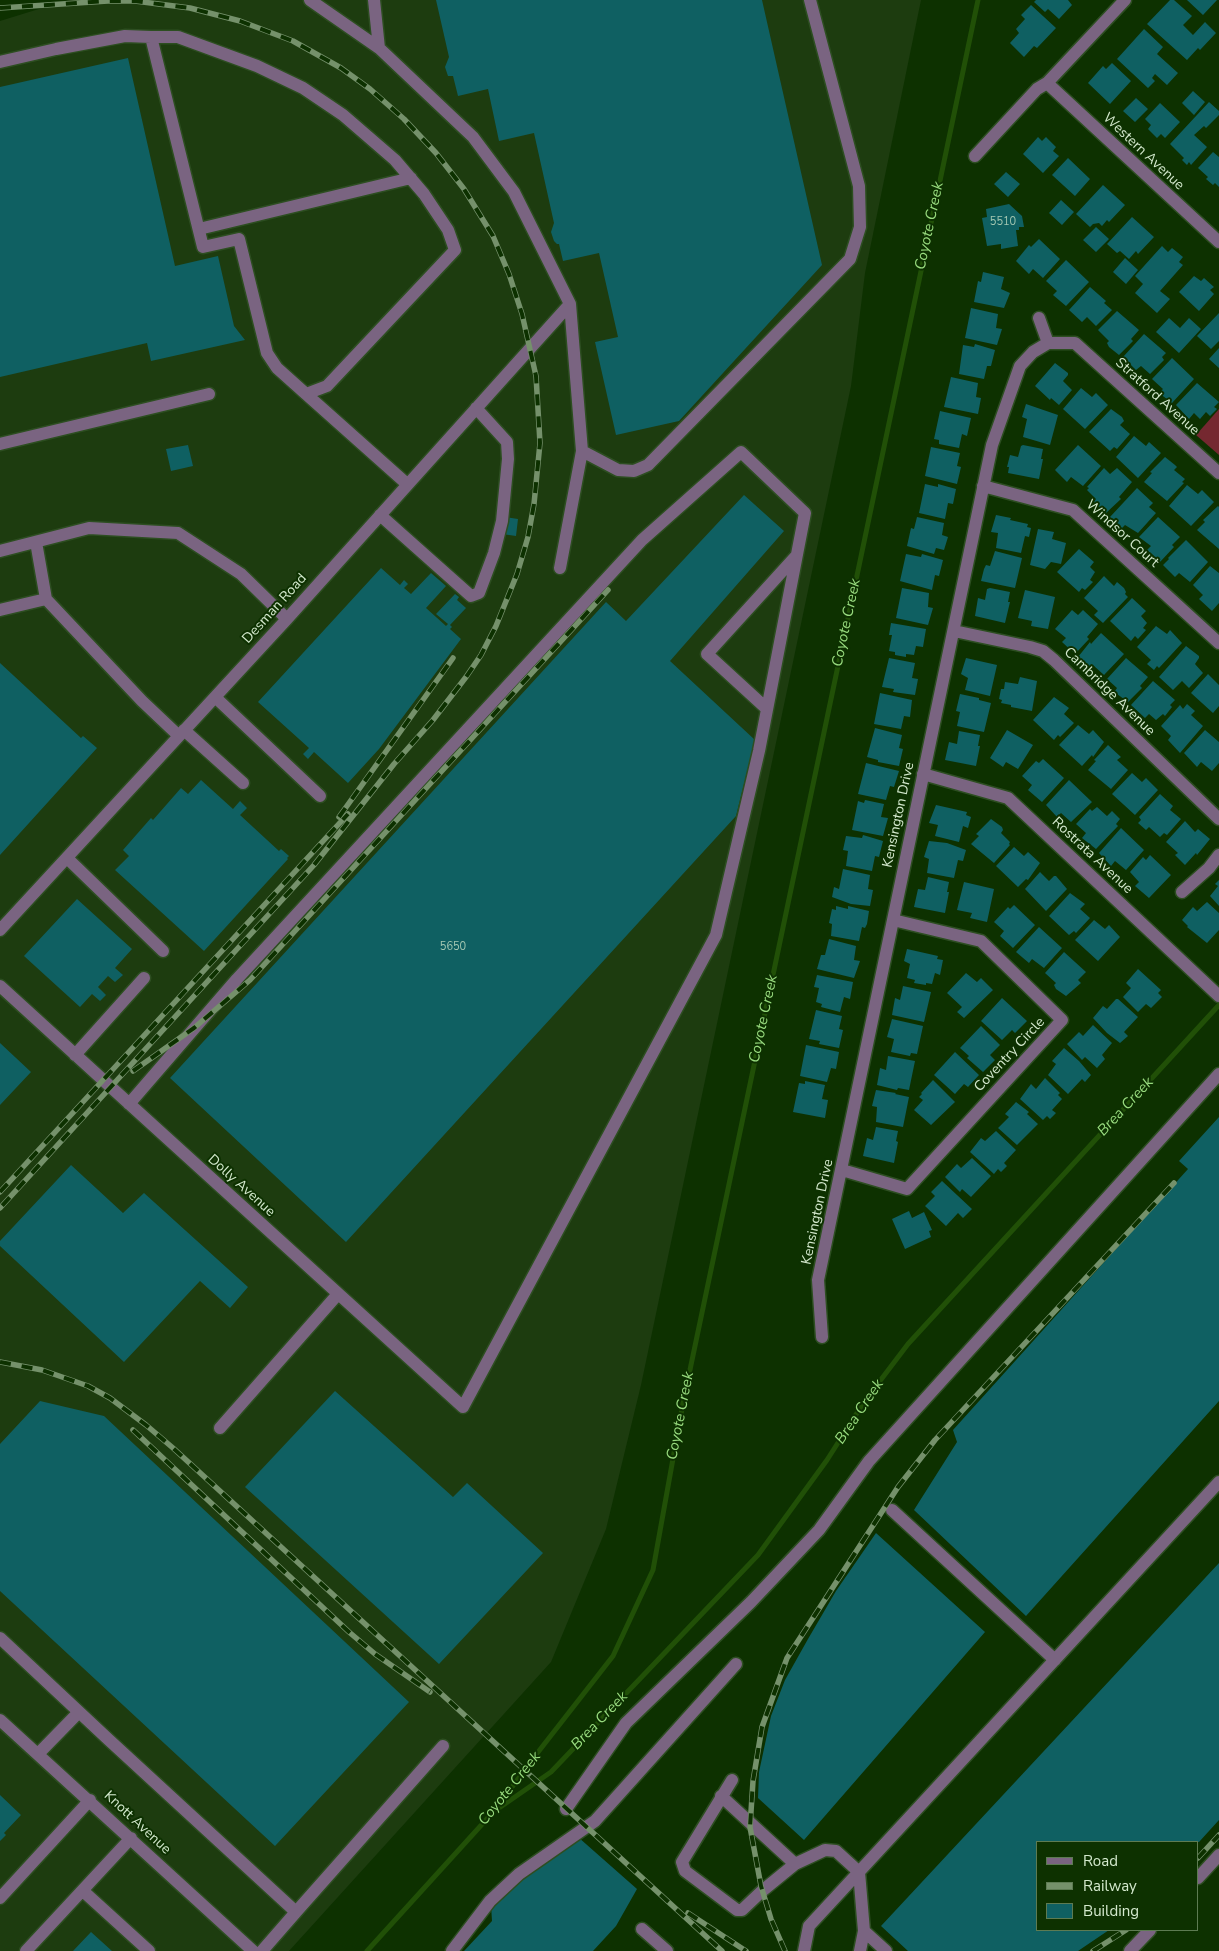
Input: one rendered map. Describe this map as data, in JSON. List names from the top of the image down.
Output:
{
  "streets": {
    "street": [
      "Western Avenue",
      "Stratford Avenue",
      "Windsor Court",
      "Desman Road",
      "Cambridge Avenue",
      "Kensington Drive",
      "Rostrata Avenue",
      "Coventry Circle",
      "Dolly Avenue",
      "Knott Avenue"
    ]
  },
  "crossings": [
    ["Stratford Avenue", "Kensington Drive"],
    ["Windsor Court", "Kensington Drive"],
    ["Cambridge Avenue", "Kensington Drive"],
    ["Kensington Drive", "Rostrata Avenue"],
    ["Kensington Drive", "Coventry Circle"]
  ],
  "water": ["Coyote Creek", "Brea Creek"],
  "house_numbers": ["5510", "5650"],
  "legend": ["Road", "Railway", "Building"]
}
